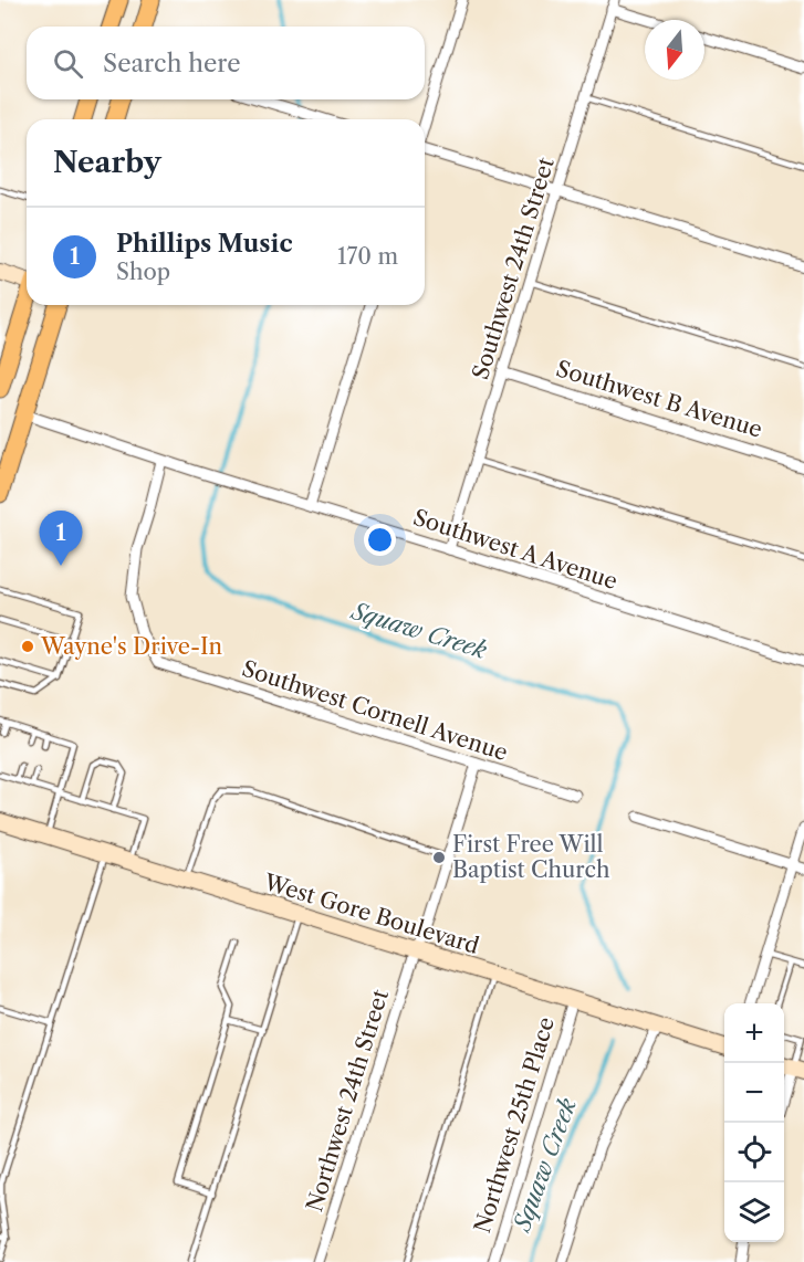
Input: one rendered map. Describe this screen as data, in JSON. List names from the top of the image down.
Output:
{
  "streets": {
    "main road": ["West Gore Boulevard"],
    "street": [
      "Southwest 24th Street",
      "Southwest B Avenue",
      "Southwest A Avenue",
      "Southwest Cornell Avenue",
      "Northwest 24th Street",
      "Northwest 25th Place"
    ]
  },
  "crossings": [
    ["Southwest 24th Street", "Southwest B Avenue"],
    ["Southwest 24th Street", "Southwest A Avenue"],
    ["Southwest A Avenue", "Southwest Cornell Avenue"],
    ["West Gore Boulevard", "Northwest 24th Street"],
    ["West Gore Boulevard", "Northwest 25th Place"]
  ],
  "water": ["Squaw Creek"],
  "places": ["Wayne's Drive-In", "First Free Will Baptist Church"],
  "north": "bottom",
  "page": {
    "search": "Search here",
    "heading": "Nearby",
    "list": [
      {
        "mark": "1",
        "name": "Phillips Music",
        "note": "Shop",
        "value": "170 m"
      }
    ],
    "pins": "1",
    "map_buttons": ["+", "−"]
  }
}
